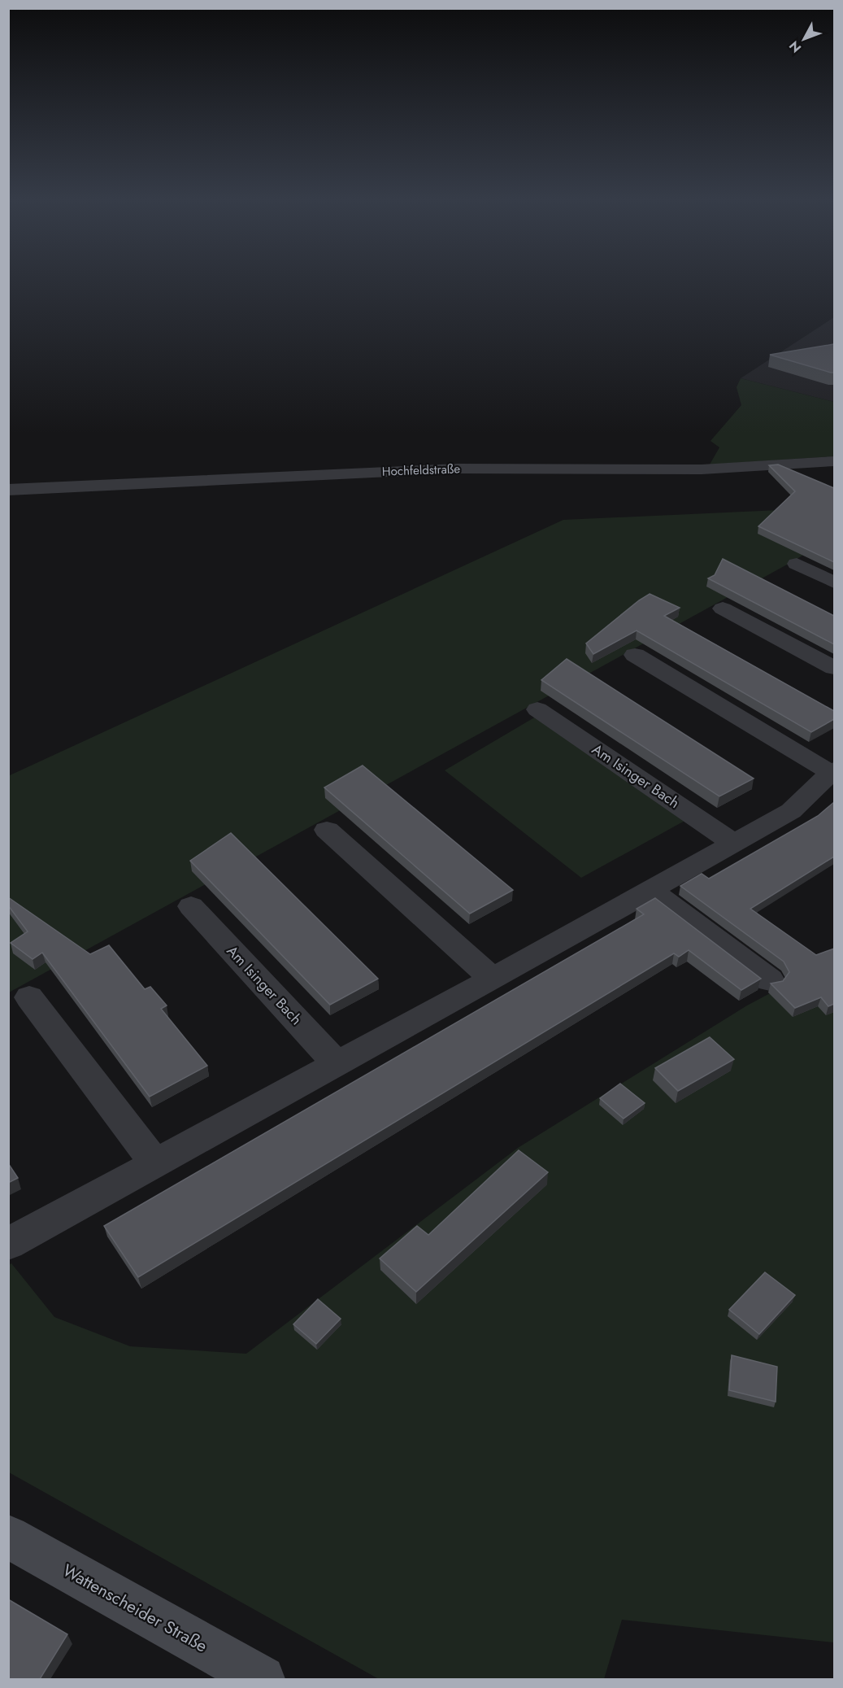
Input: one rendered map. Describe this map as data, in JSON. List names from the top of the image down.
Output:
{
  "streets": {
    "main road": ["Wattenscheider Straße"],
    "street": ["Hochfeldstraße", "Am Isinger Bach"]
  },
  "north": "bottom left"
}
